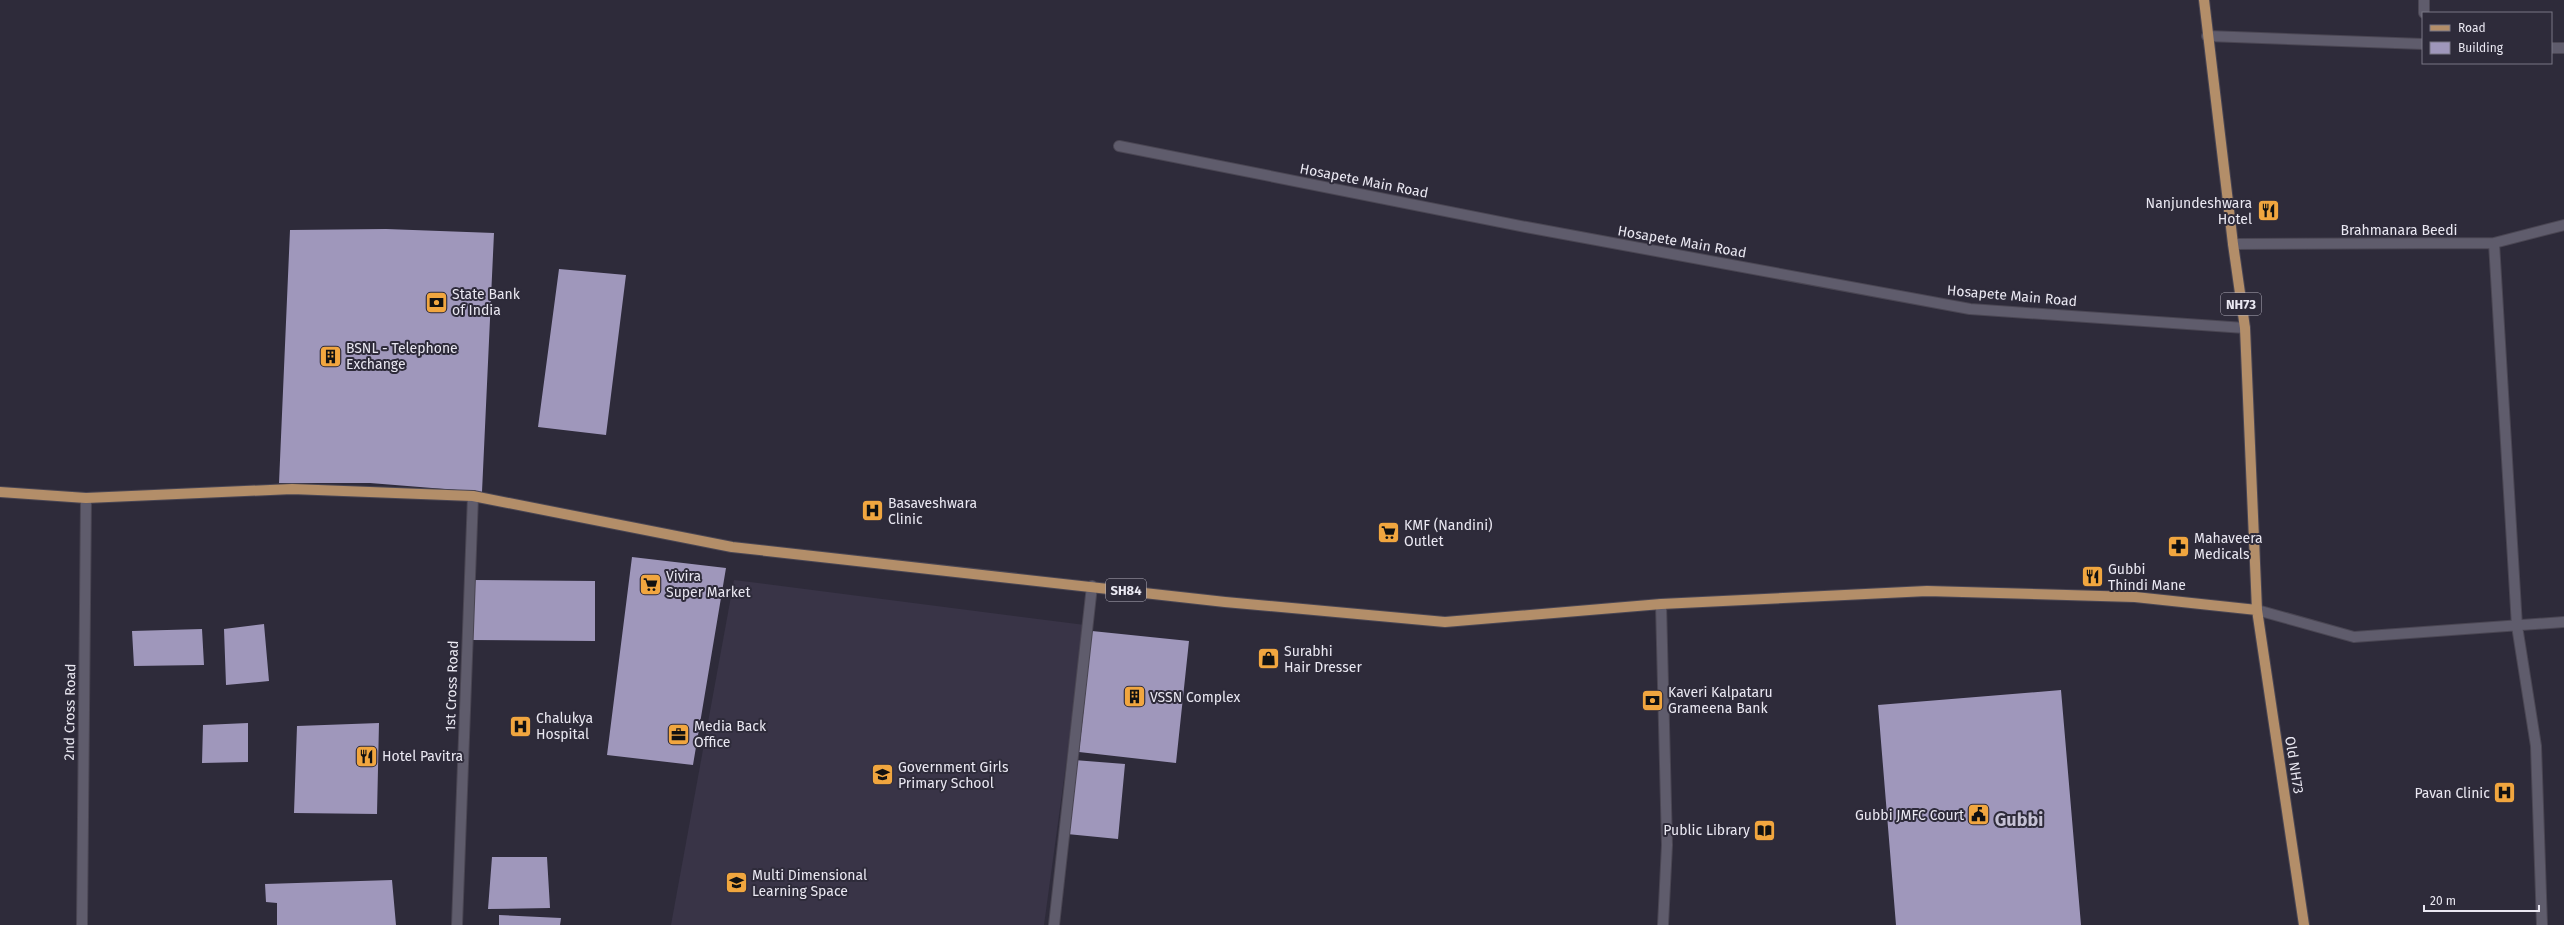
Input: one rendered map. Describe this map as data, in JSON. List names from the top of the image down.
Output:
{
  "streets": {
    "main road": ["NH73", "SH84", "Old NH73"],
    "street": [
      "Hosapete Main Road",
      "Brahmanara Beedi",
      "1st Cross Road",
      "2nd Cross Road"
    ]
  },
  "crossings": [
    ["Hosapete Main Road", "NH73"],
    ["Brahmanara Beedi", "NH73"],
    ["NH73", "SH84"],
    ["NH73", "Old NH73"],
    ["SH84", "1st Cross Road"],
    ["SH84", "2nd Cross Road"],
    ["SH84", "Old NH73"]
  ],
  "districts": ["Gubbi"],
  "places": {
    "restaurant": ["Nanjundeshwara Hotel", "Gubbi Thindi Mane", "Hotel Pavitra"],
    "bank": ["State Bank of India", "Kaveri Kalpataru Grameena Bank"],
    "building": ["BSNL - Telephone Exchange", "VSSN Complex"],
    "hospital": ["Basaveshwara Clinic", "Chalukya Hospital", "Pavan Clinic"],
    "supermarket": ["KMF (Nandini) Outlet", "Vivira Super Market"],
    "pharmacy": ["Mahaveera Medicals"],
    "shop": ["Surabhi Hair Dresser"],
    "office": ["Media Back Office"],
    "school or university": ["Government Girls Primary School", "Multi Dimensional Learning Space"],
    "public building": ["Gubbi JMFC Court"],
    "library": ["Public Library"]
  },
  "legend": ["Road", "Building"],
  "scale_bar": "20 m"
}
